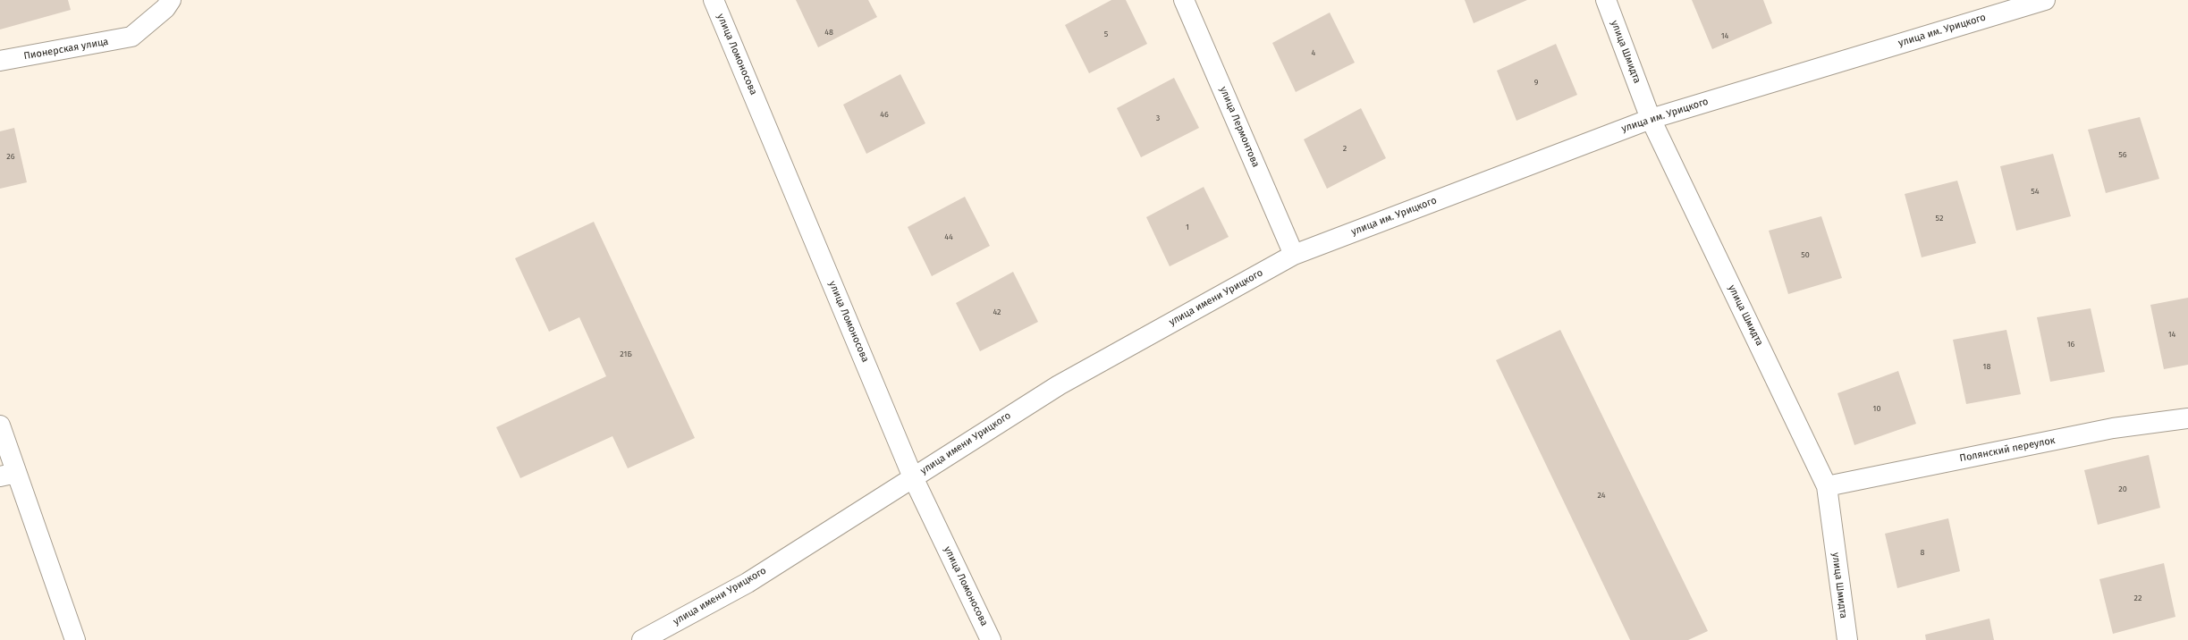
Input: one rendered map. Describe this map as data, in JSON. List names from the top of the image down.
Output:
{
  "streets": {
    "street": [
      "улица им. Урицкого",
      "Пионерская улица",
      "улица Шмидта",
      "улица Ломоносова",
      "улица Лермонтова",
      "улица имени Урицкого",
      "Полянский переулок"
    ]
  },
  "crossings": [
    ["улица им. Урицкого", "улица Шмидта"],
    ["улица им. Урицкого", "улица Лермонтова"],
    ["улица им. Урицкого", "улица имени Урицкого"],
    ["улица Шмидта", "Полянский переулок"],
    ["улица Ломоносова", "улица имени Урицкого"],
    ["улица Лермонтова", "улица имени Урицкого"]
  ],
  "house_numbers": [
    "48",
    "5",
    "14",
    "4",
    "9",
    "46",
    "3",
    "2",
    "56",
    "26",
    "54",
    "52",
    "1",
    "44",
    "50",
    "42",
    "14",
    "16",
    "21Б",
    "18",
    "10",
    "20",
    "24",
    "8",
    "22"
  ]
}
